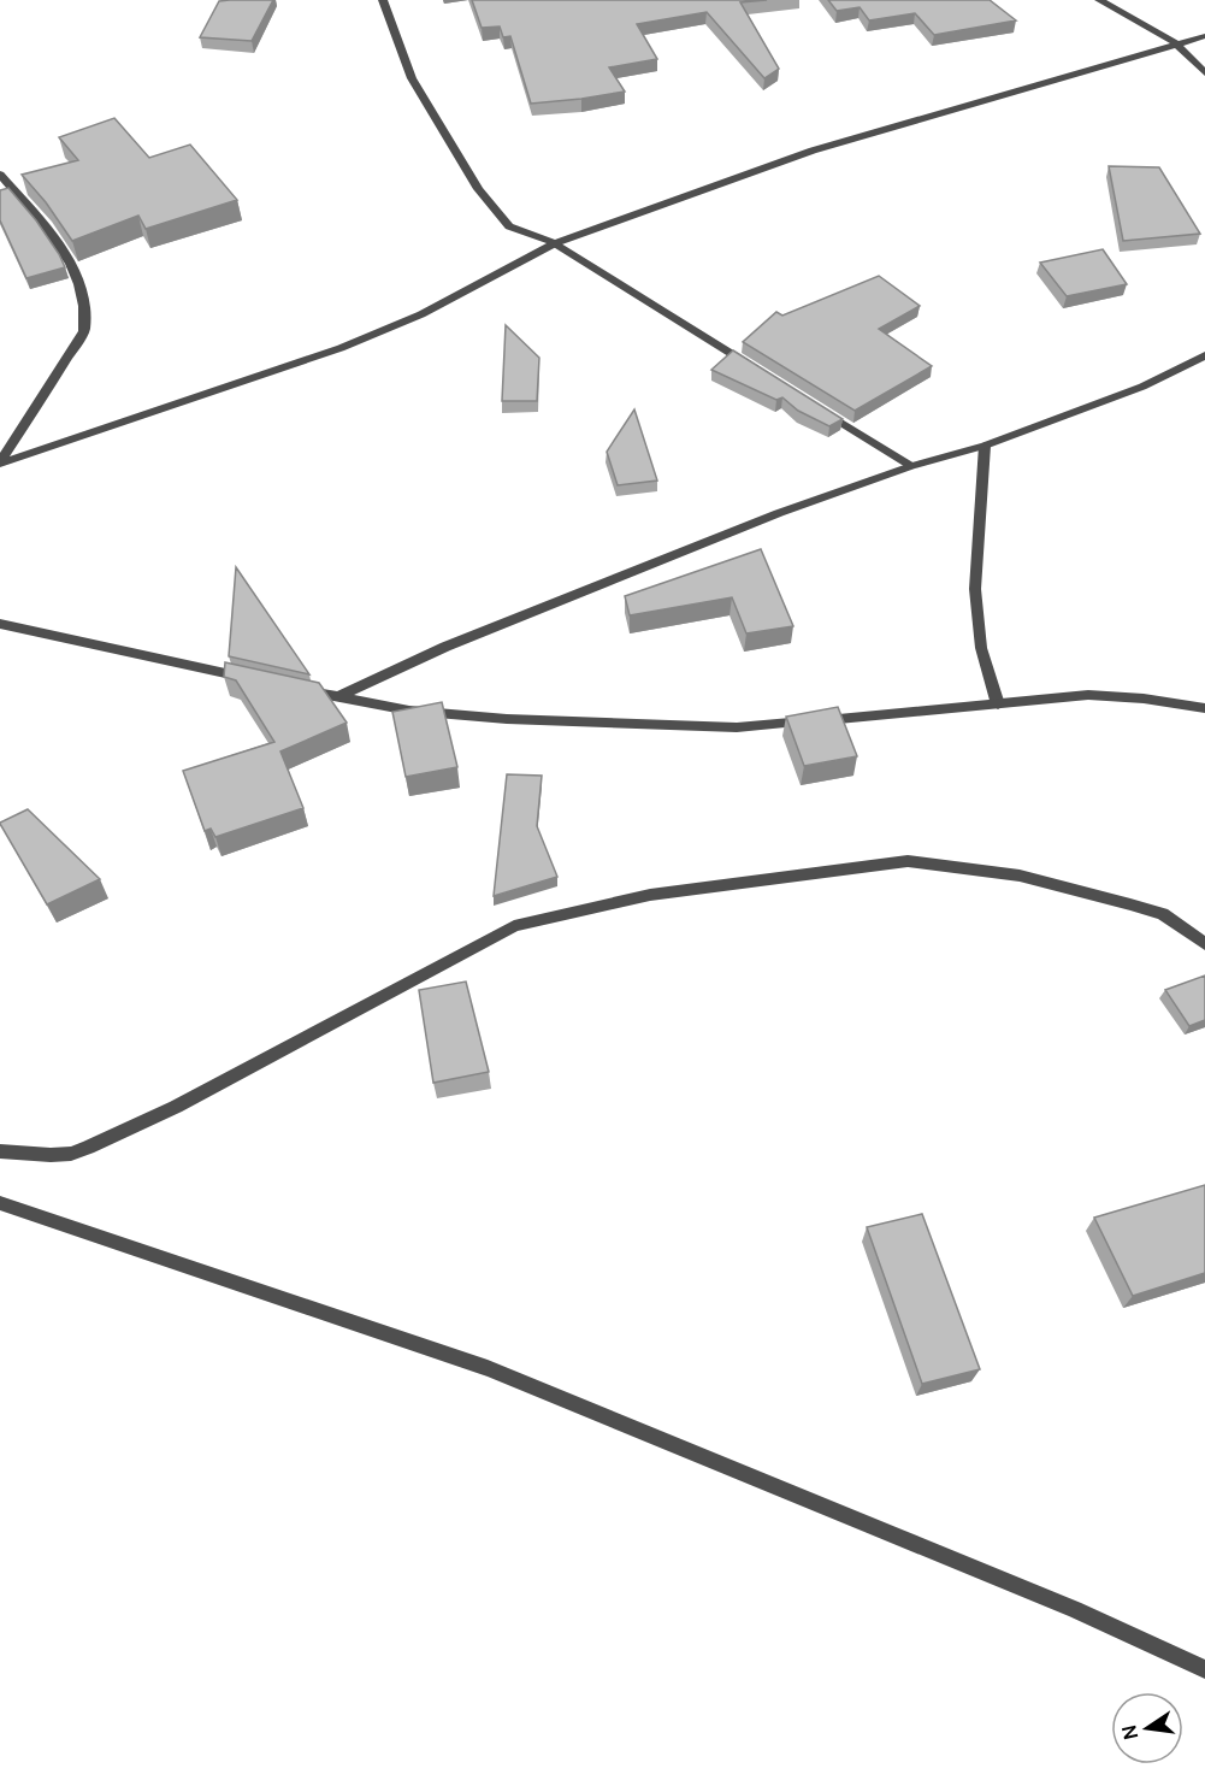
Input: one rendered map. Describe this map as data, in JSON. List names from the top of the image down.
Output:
{
  "north": "left"
}
